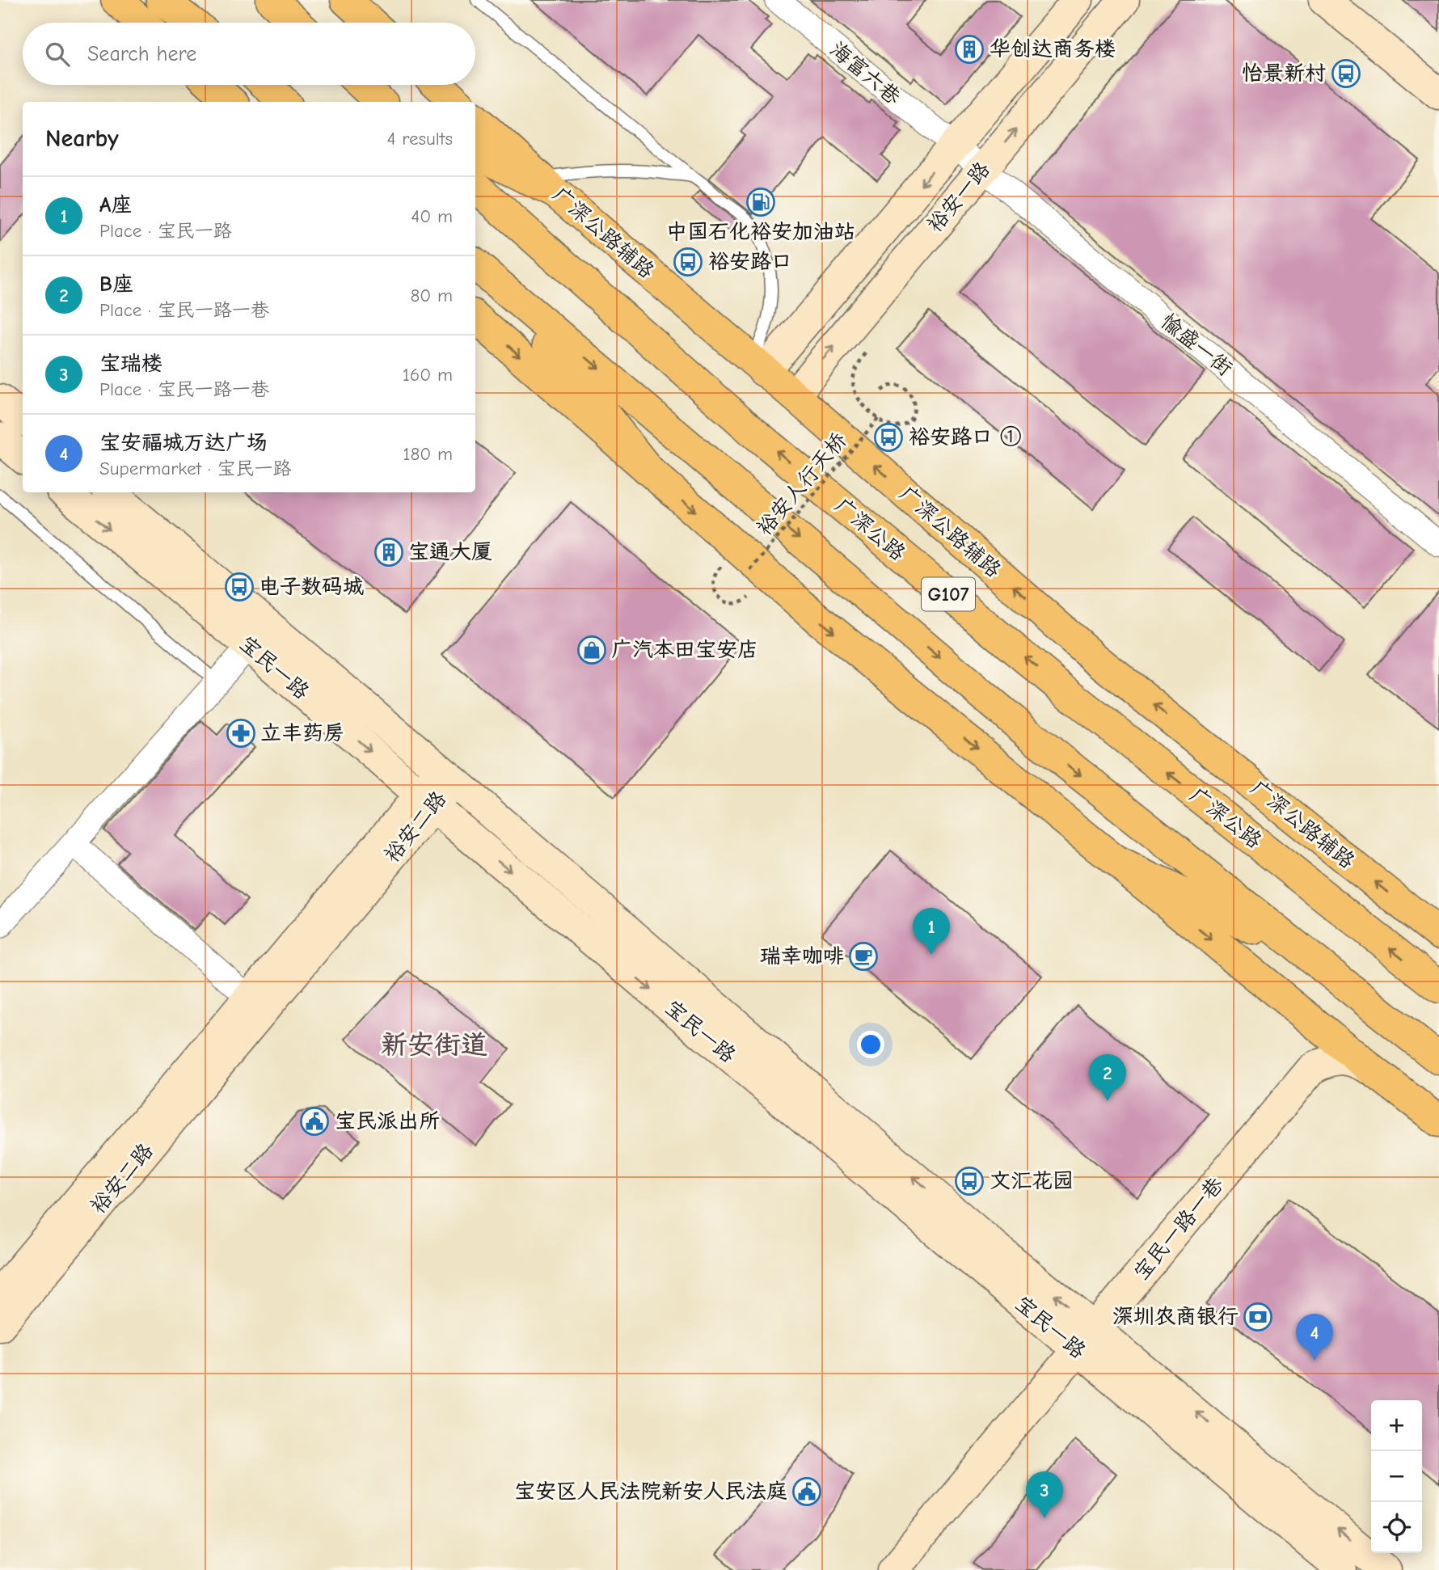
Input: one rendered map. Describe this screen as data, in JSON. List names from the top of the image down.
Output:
{
  "streets": {
    "main road": [
      "裕安一路",
      "广深公路辅路",
      "广深公路",
      "G107",
      "宝民一路",
      "裕安二路",
      "宝民一路一巷"
    ],
    "street": ["海富六巷", "愉盛一街"],
    "path": ["裕安人行天桥"]
  },
  "crossings": [
    ["海富六巷", "裕安一路"],
    ["海富六巷", "愉盛一街"],
    ["裕安一路", "广深公路辅路"],
    ["裕安一路", "愉盛一街"],
    ["宝民一路", "裕安二路"],
    ["宝民一路", "宝民一路一巷"]
  ],
  "districts": ["新安街道"],
  "places": {
    "building": ["华创达商务楼", "宝通大厦"],
    "bus stop": [
      "怡景新村",
      "裕安路口",
      "裕安路口 ①",
      "电子数码城",
      "文汇花园"
    ],
    "fuel station": ["中国石化裕安加油站"],
    "shop": ["广汽本田宝安店"],
    "pharmacy": ["立丰药房"],
    "cafe": ["瑞幸咖啡"],
    "public building": ["宝民派出所", "宝安区人民法院新安人民法庭"],
    "bank": ["深圳农商银行"]
  },
  "page": {
    "search": "Search here",
    "heading": ["Nearby", "4 results"],
    "list": [
      {
        "mark": "1",
        "name": "A座",
        "note": "Place · 宝民一路",
        "value": "40 m"
      },
      {
        "mark": "2",
        "name": "B座",
        "note": "Place · 宝民一路一巷",
        "value": "80 m"
      },
      {
        "mark": "3",
        "name": "宝瑞楼",
        "note": "Place · 宝民一路一巷",
        "value": "160 m"
      },
      {
        "mark": "4",
        "name": "宝安福城万达广场",
        "note": "Supermarket · 宝民一路",
        "value": "180 m"
      }
    ],
    "pins": [
      "1",
      "2",
      "4",
      "3"
    ],
    "map_buttons": ["+", "−"]
  }
}
